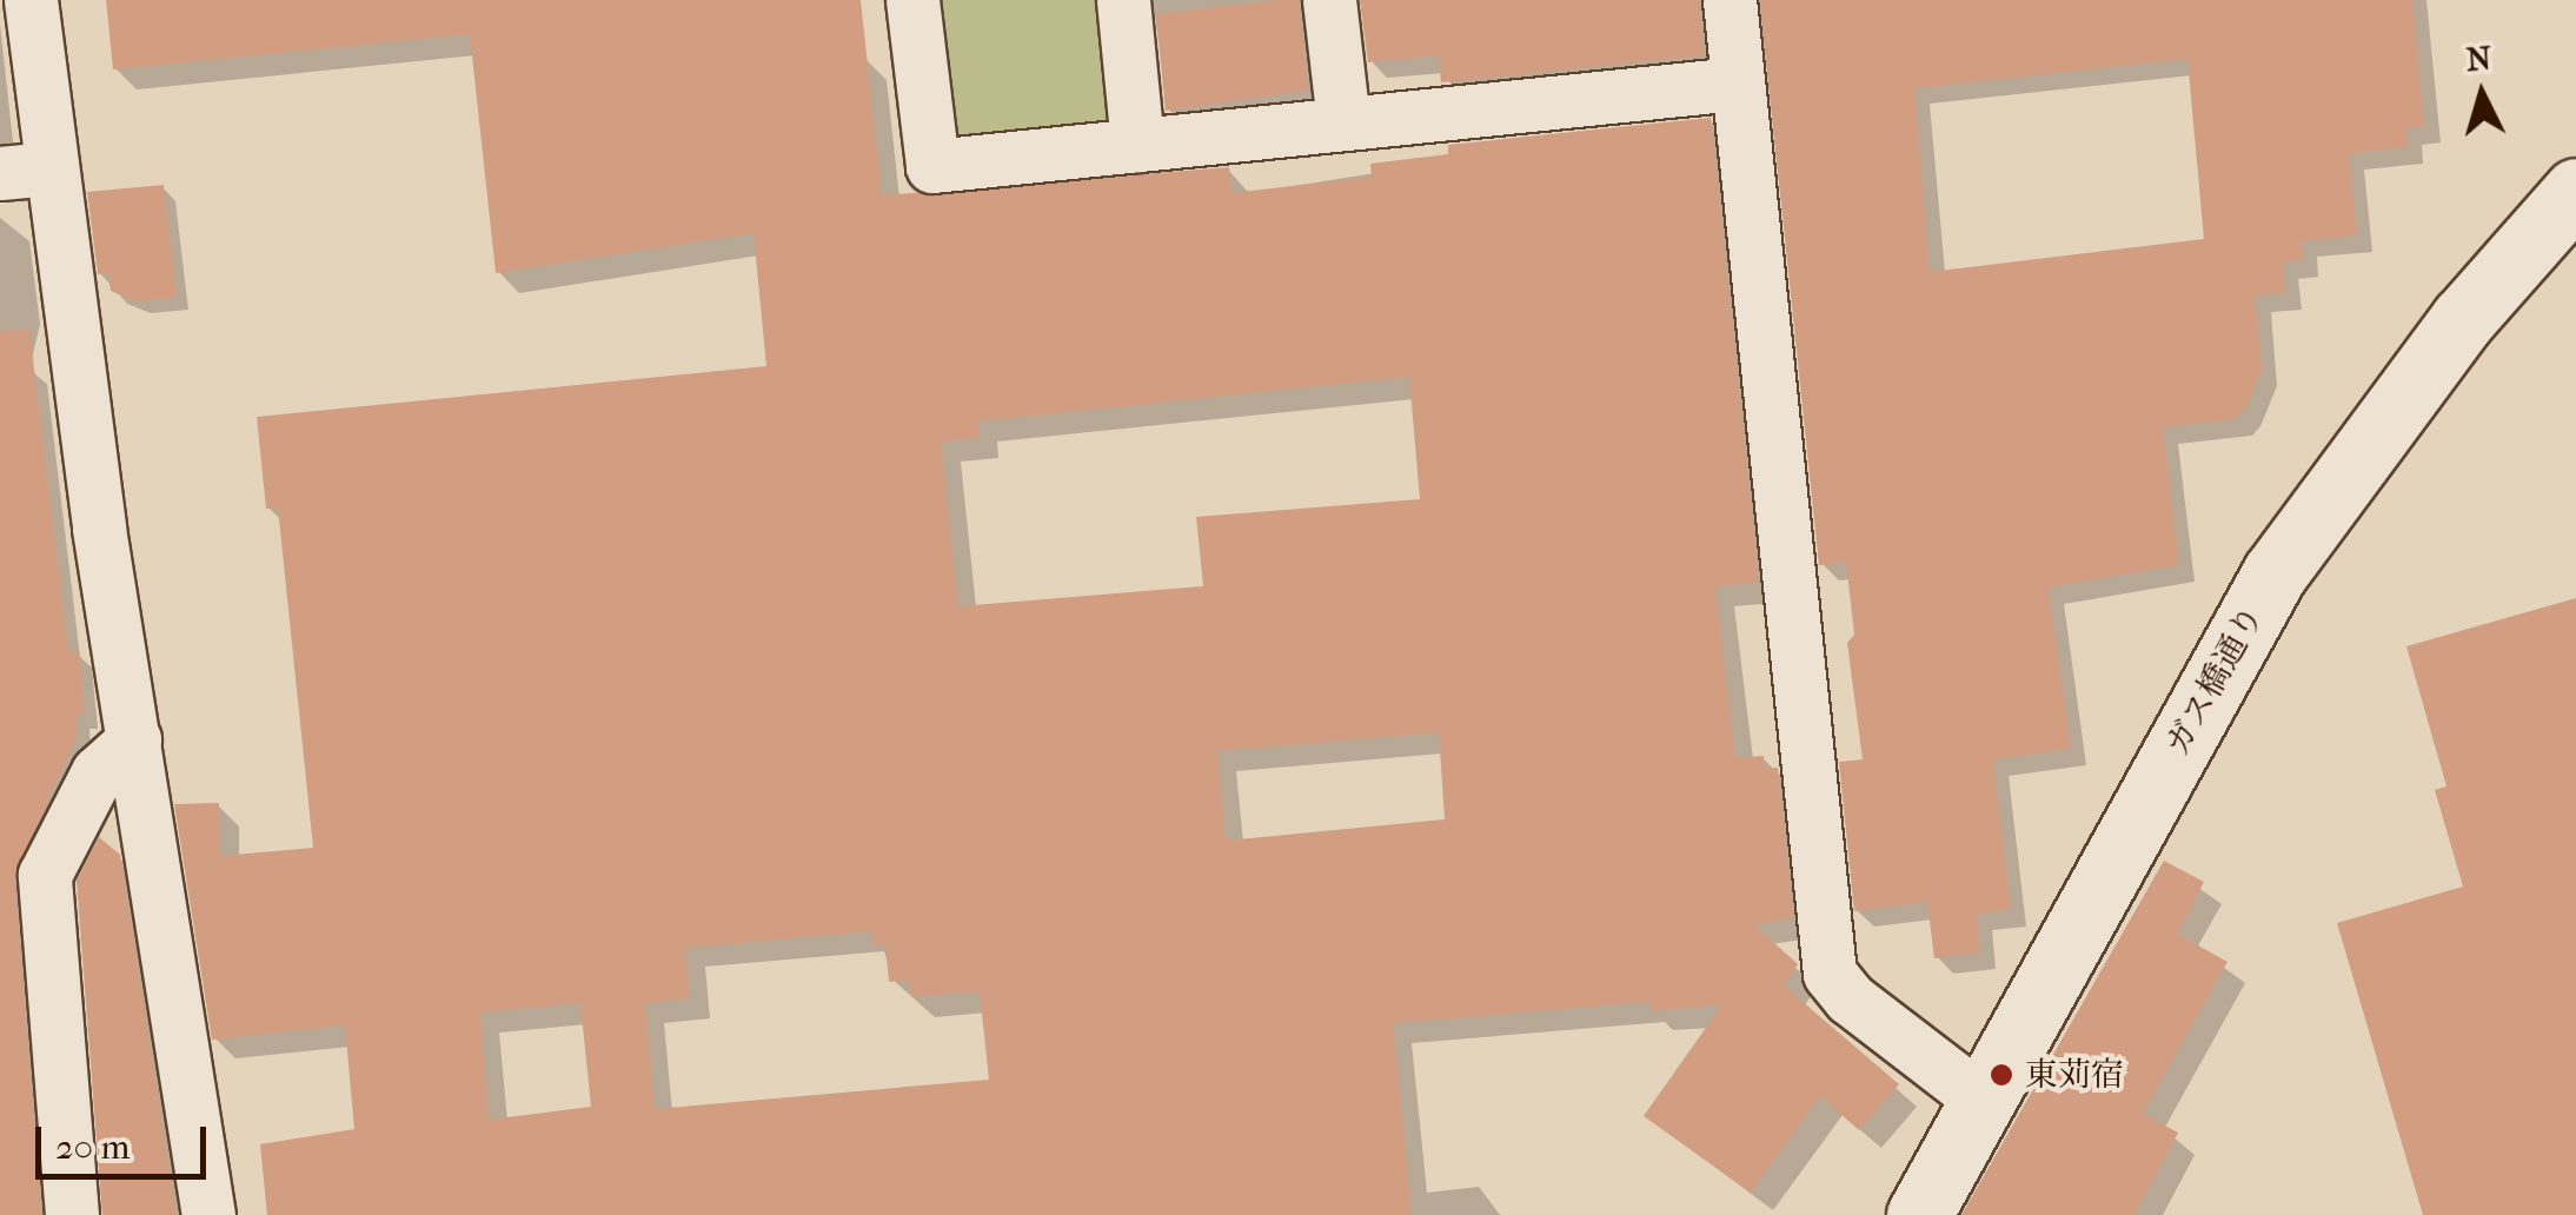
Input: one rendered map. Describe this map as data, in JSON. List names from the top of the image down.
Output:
{
  "streets": {
    "main road": ["ガス橋通り"]
  },
  "places": ["東苅宿"],
  "scale_bar": "20 m",
  "north": "top"
}
